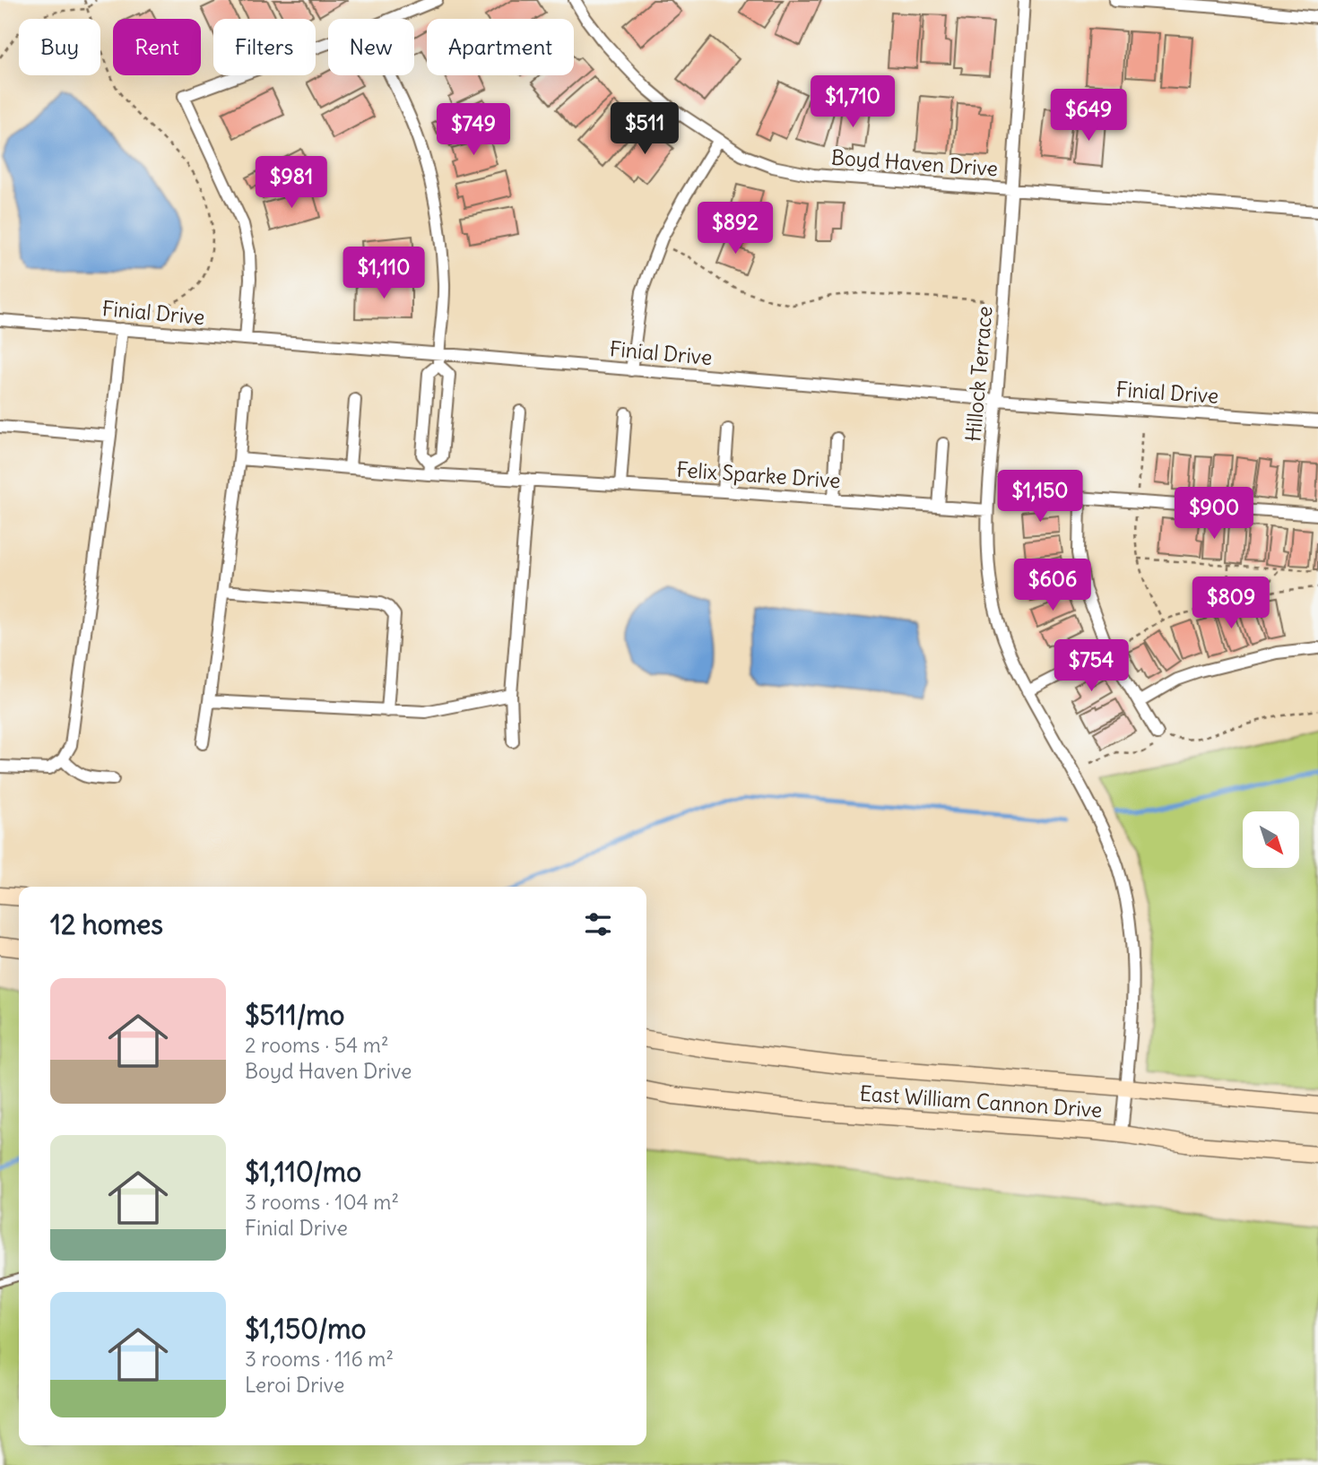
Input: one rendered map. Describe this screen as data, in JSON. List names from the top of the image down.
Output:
{
  "streets": {
    "street": [
      "Boyd Haven Drive",
      "Finial Drive",
      "Hillock Terrace",
      "Felix Sparke Drive",
      "East William Cannon Drive"
    ]
  },
  "crossings": [
    ["Boyd Haven Drive", "Hillock Terrace"],
    ["Finial Drive", "Hillock Terrace"],
    ["Hillock Terrace", "Felix Sparke Drive"],
    ["Hillock Terrace", "East William Cannon Drive"]
  ],
  "north": "bottom right",
  "page": {
    "chip": [
      "Buy",
      "Rent",
      "Filters",
      "New",
      "Apartment"
    ],
    "price": [
      "$1,710",
      "$649",
      "$511",
      "$749",
      "$981",
      "$892",
      "$1,110",
      "$1,150",
      "$900",
      "$606",
      "$809",
      "$754"
    ],
    "heading": "12 homes",
    "list": [
      {
        "name": "$511/mo",
        "note": "2 rooms · 54 m² · Boyd Haven Drive"
      },
      {
        "name": "$1,110/mo",
        "note": "3 rooms · 104 m² · Finial Drive"
      },
      {
        "name": "$1,150/mo",
        "note": "3 rooms · 116 m² · Leroi Drive"
      }
    ]
  }
}
